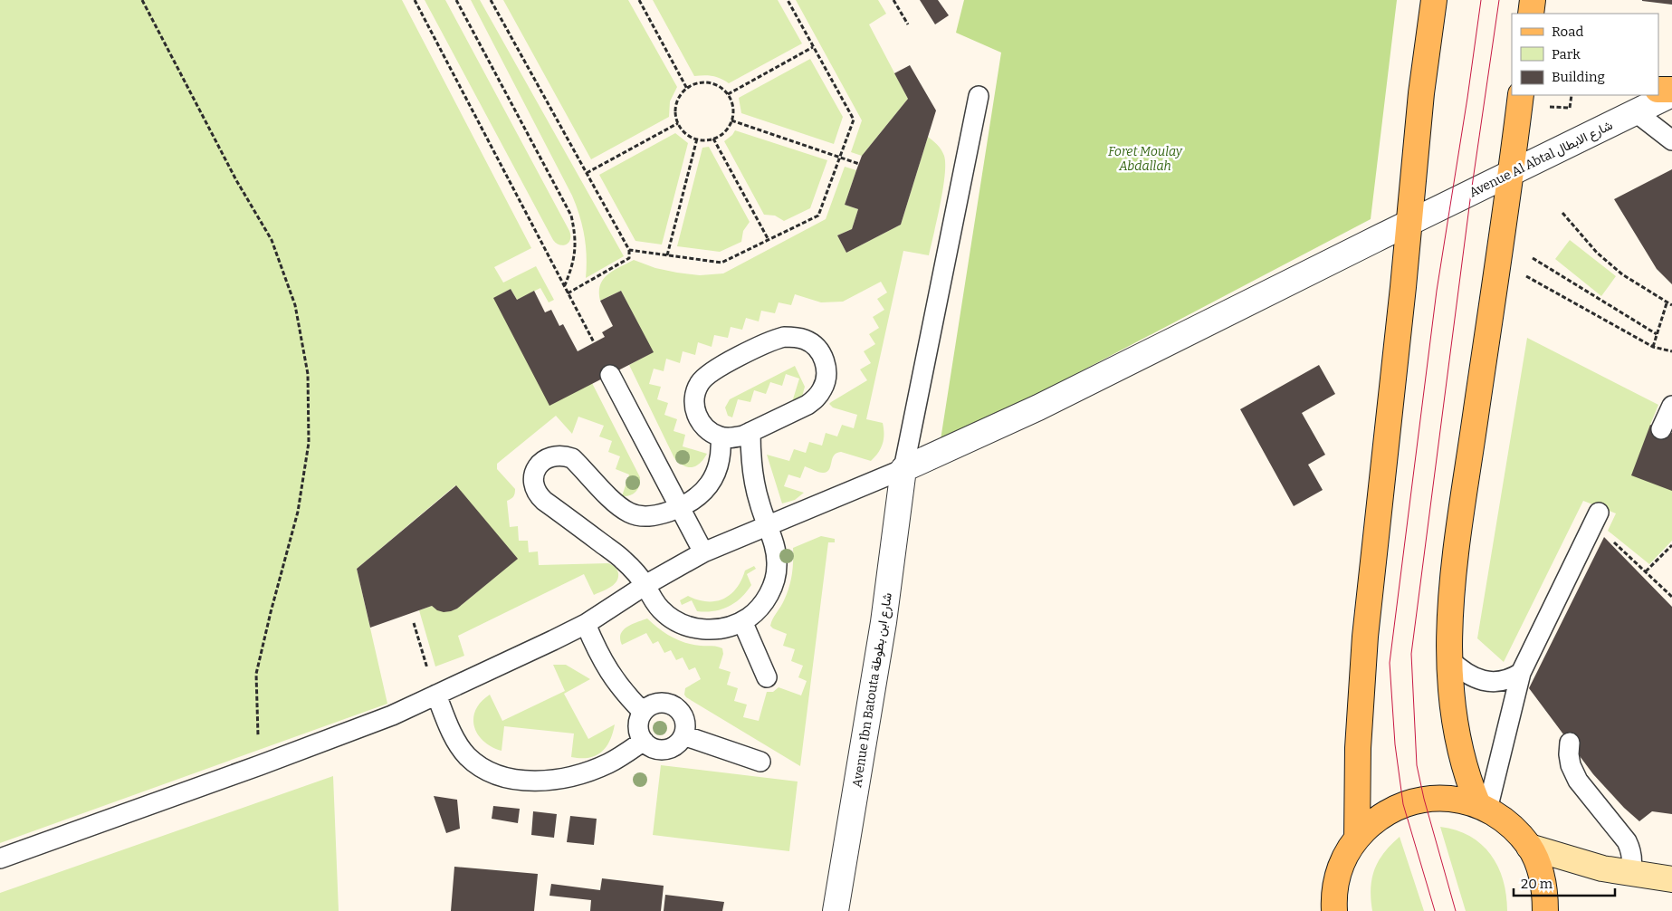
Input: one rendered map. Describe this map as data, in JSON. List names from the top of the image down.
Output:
{
  "streets": {
    "street": ["Avenue Al Abtal شارع الابطال", "Avenue Ibn Batouta شارع ابن بطوطة"]
  },
  "crossings": [
    ["Avenue Al Abtal شارع الابطال", "Avenue Ibn Batouta شارع ابن بطوطة"]
  ],
  "parks": ["Foret Moulay Abdallah"],
  "legend": ["Road", "Park", "Building"],
  "scale_bar": "20 m"
}
